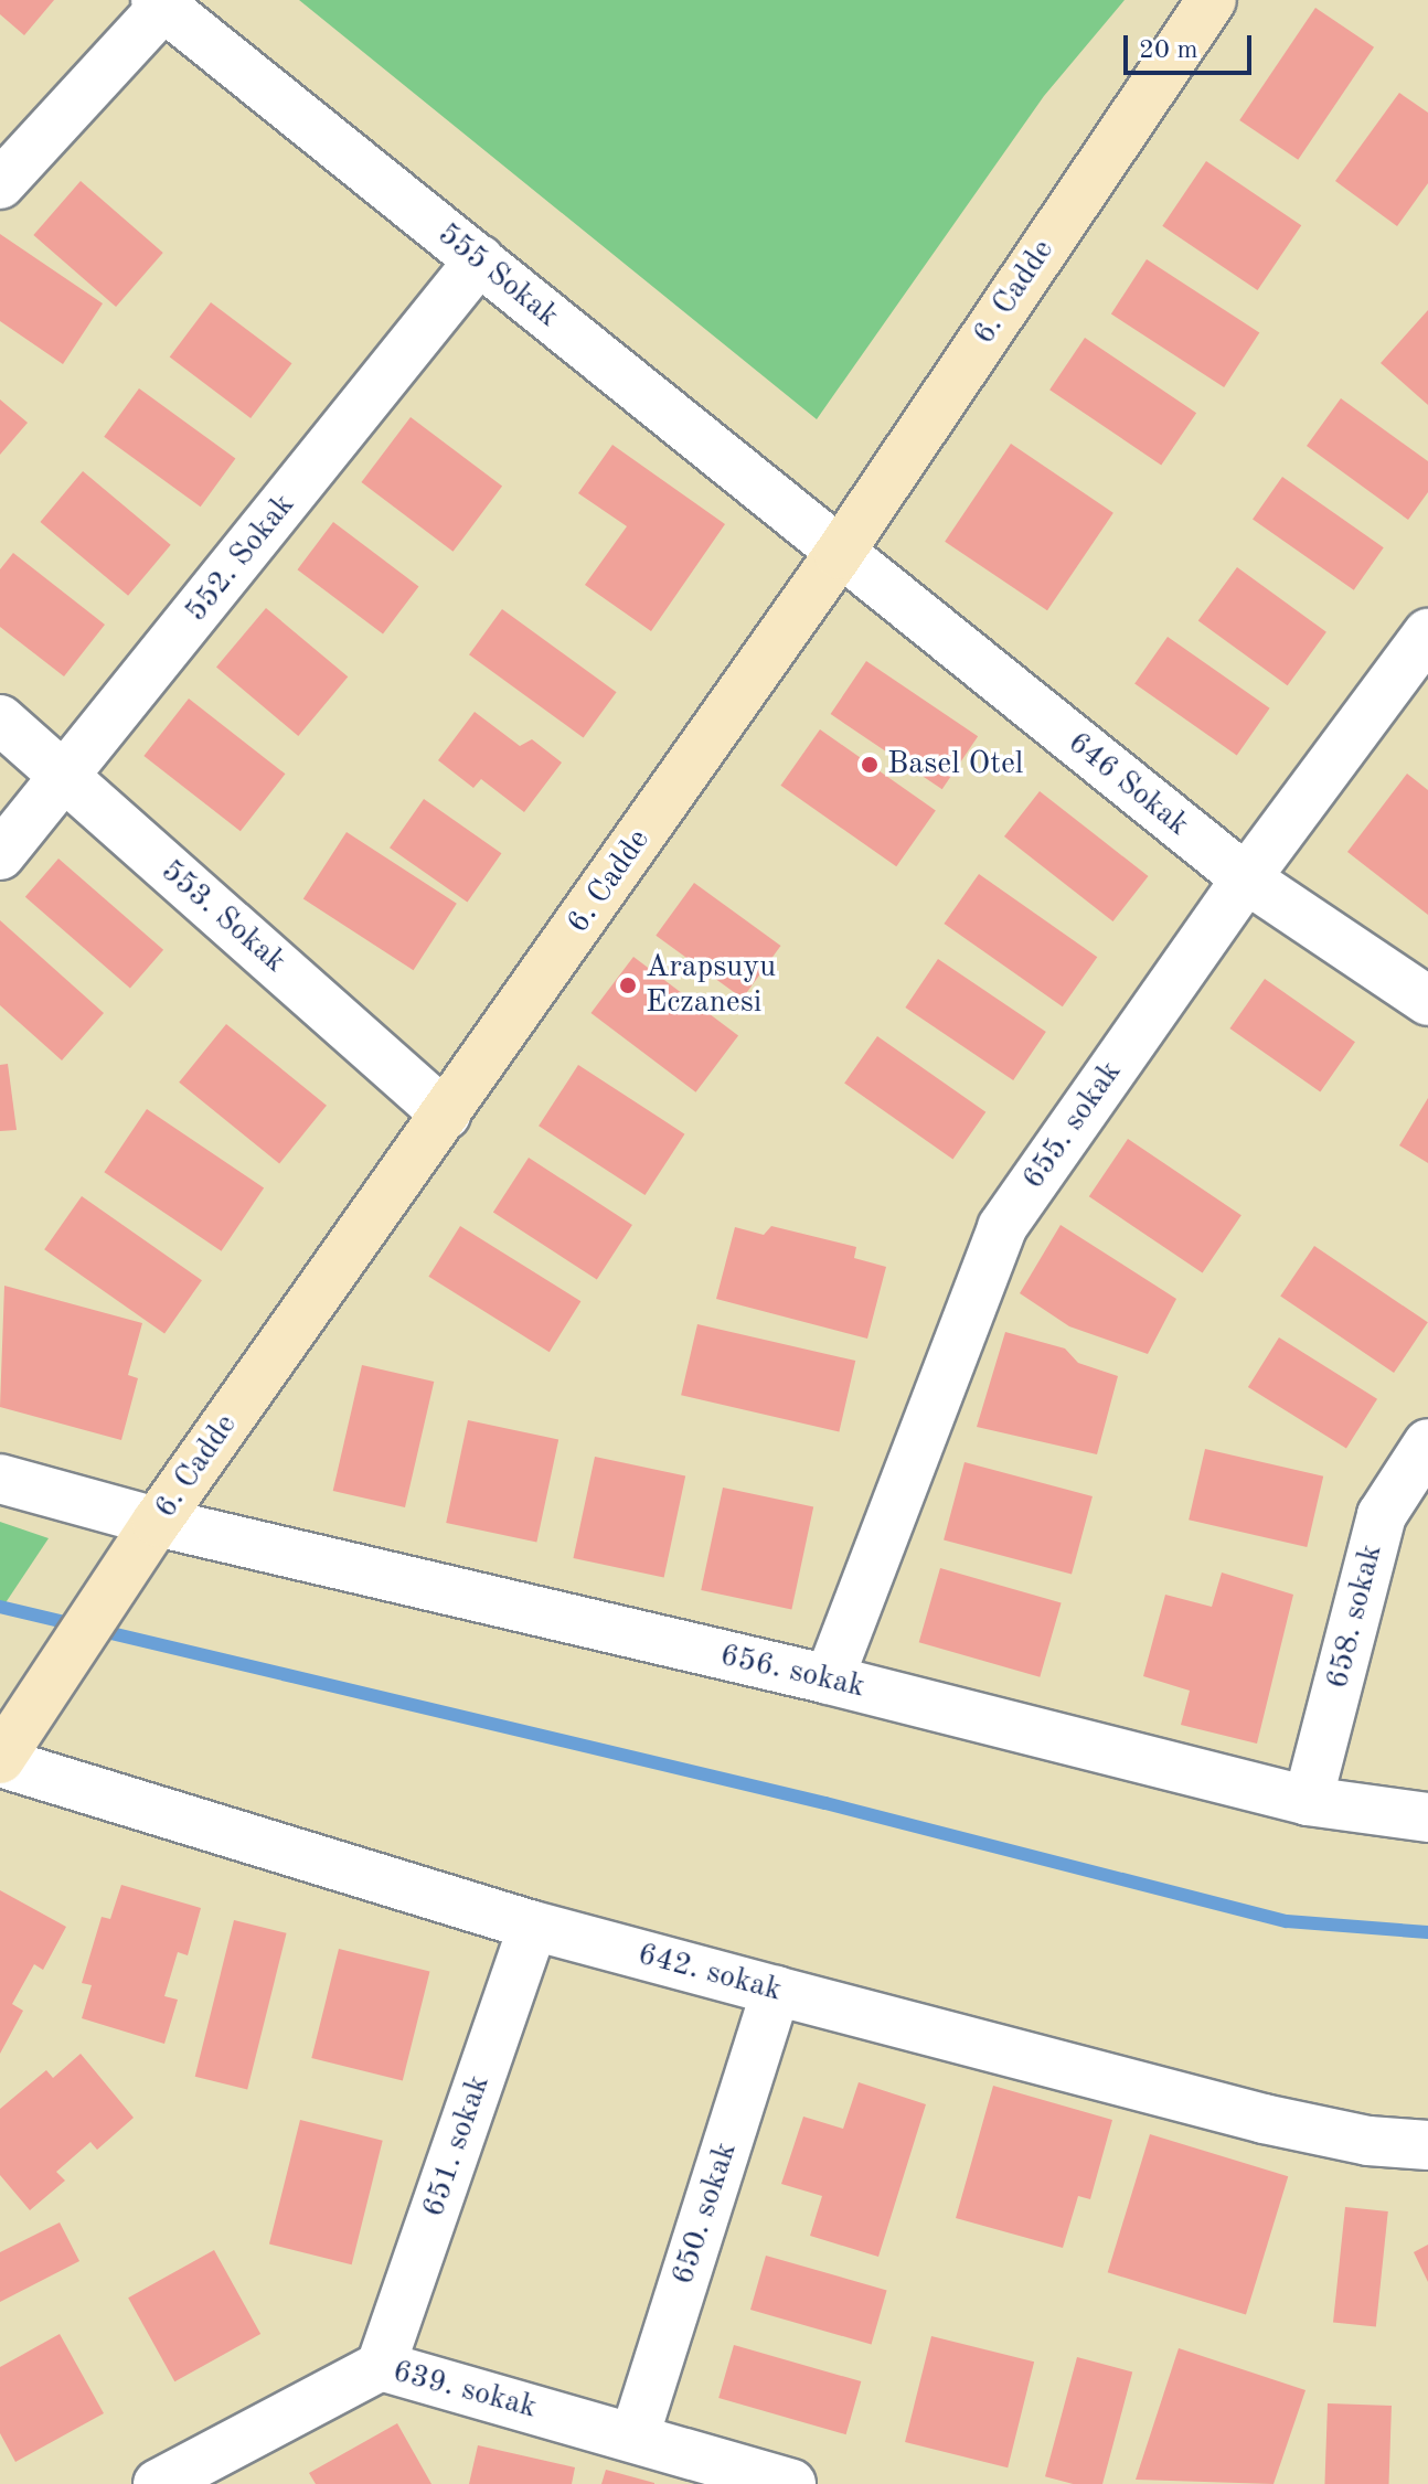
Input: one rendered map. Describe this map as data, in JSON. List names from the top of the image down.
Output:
{
  "streets": {
    "main road": ["6. Cadde"],
    "street": [
      "555 Sokak",
      "552. Sokak",
      "646 Sokak",
      "553. Sokak",
      "655. sokak",
      "658. sokak",
      "656. sokak",
      "642. sokak",
      "651. sokak",
      "650. sokak",
      "639. sokak"
    ]
  },
  "crossings": [
    ["555 Sokak", "6. Cadde"],
    ["555 Sokak", "552. Sokak"],
    ["555 Sokak", "646 Sokak"],
    ["6. Cadde", "646 Sokak"],
    ["6. Cadde", "553. Sokak"],
    ["6. Cadde", "656. sokak"],
    ["6. Cadde", "642. sokak"],
    ["552. Sokak", "553. Sokak"],
    ["646 Sokak", "655. sokak"],
    ["655. sokak", "656. sokak"],
    ["658. sokak", "656. sokak"],
    ["642. sokak", "651. sokak"],
    ["642. sokak", "650. sokak"],
    ["651. sokak", "639. sokak"],
    ["650. sokak", "639. sokak"]
  ],
  "places": ["Basel Otel", "Arapsuyu Eczanesi"],
  "scale_bar": "20 m"
}
